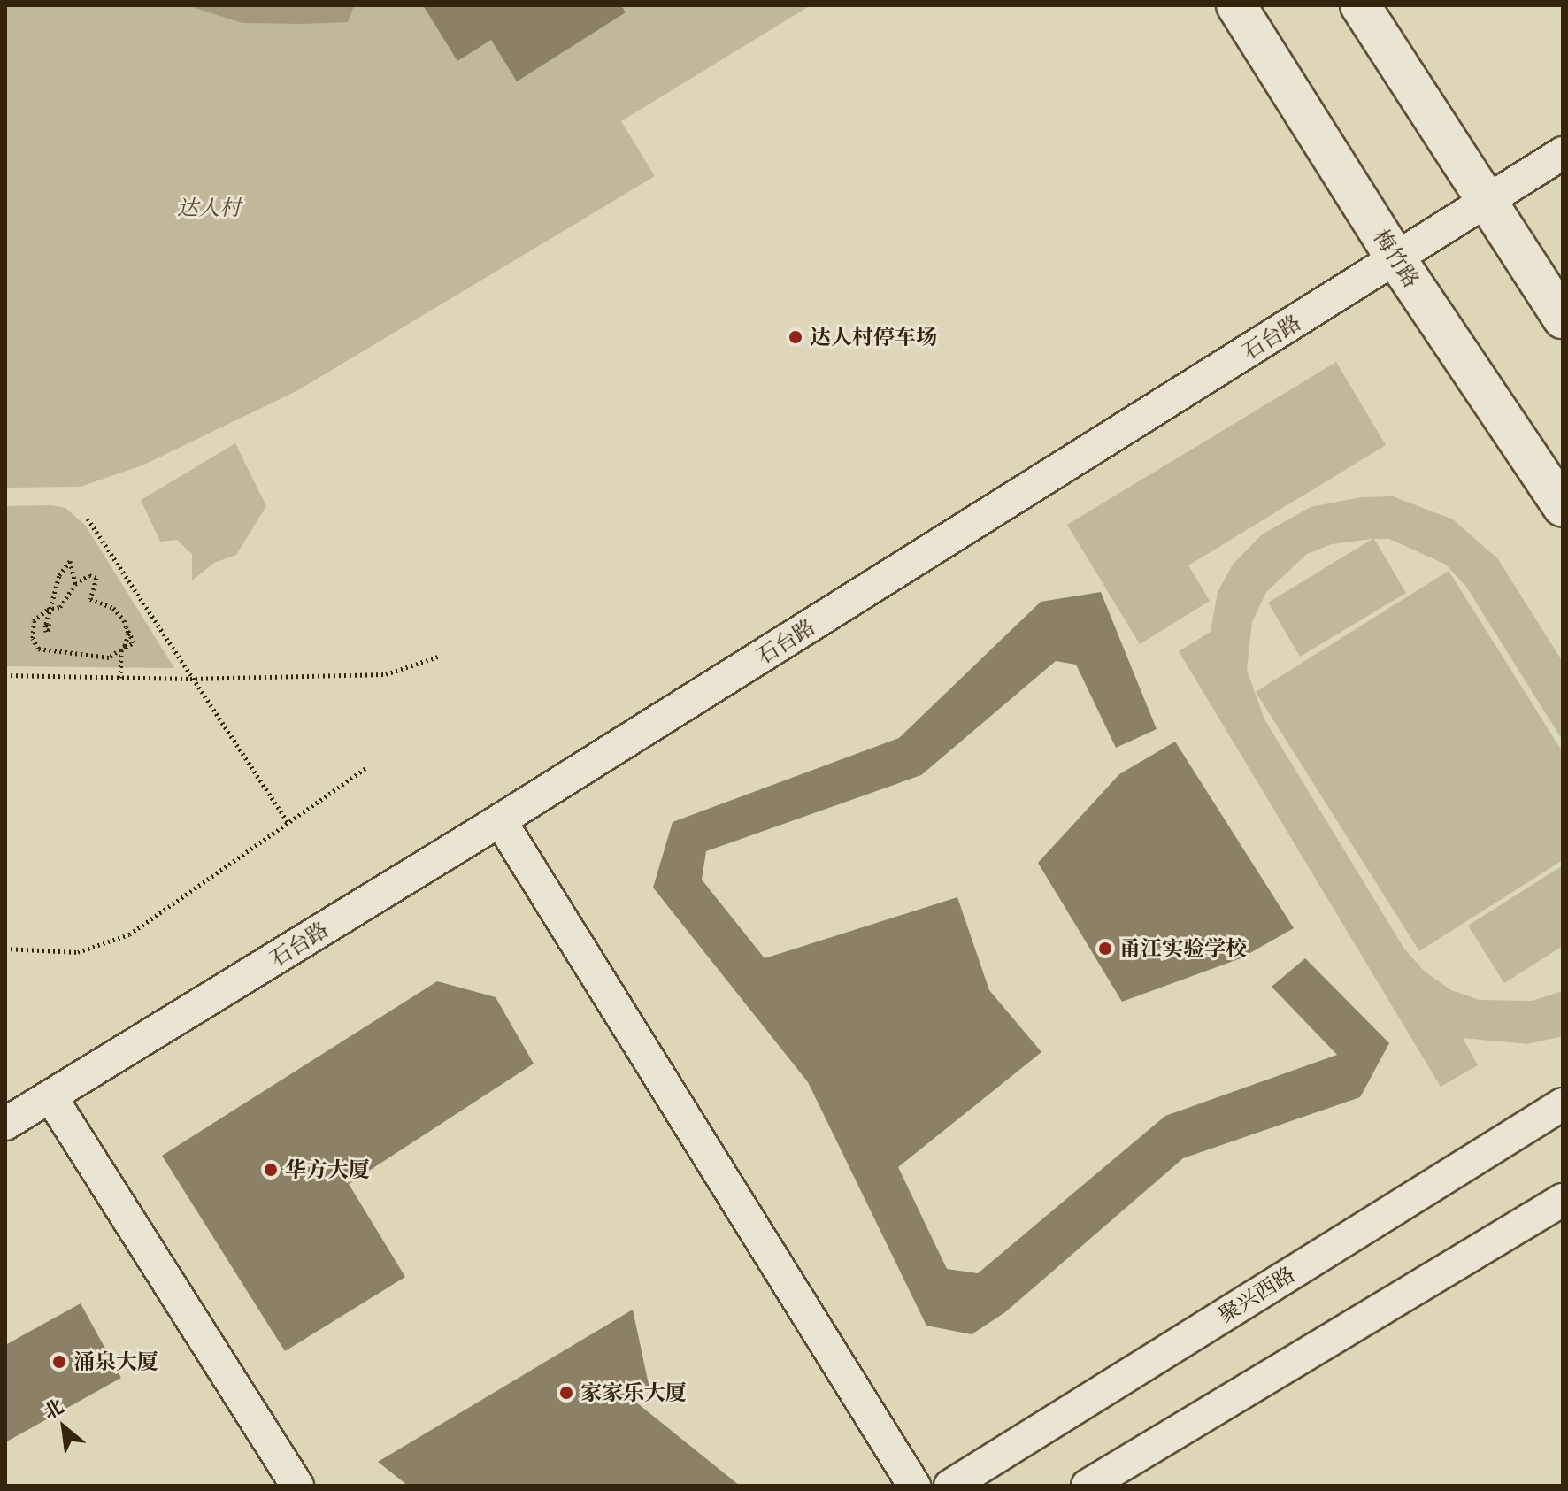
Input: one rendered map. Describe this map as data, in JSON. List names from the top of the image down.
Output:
{
  "streets": {
    "main road": ["梅竹路"],
    "street": ["石台路", "聚兴西路"]
  },
  "crossings": [
    ["梅竹路", "石台路"]
  ],
  "parks": ["达人村"],
  "places": [
    "达人村停车场",
    "甬江实验学校",
    "华方大厦",
    "涌泉大厦",
    "家家乐大厦"
  ],
  "north": "top left"
}
